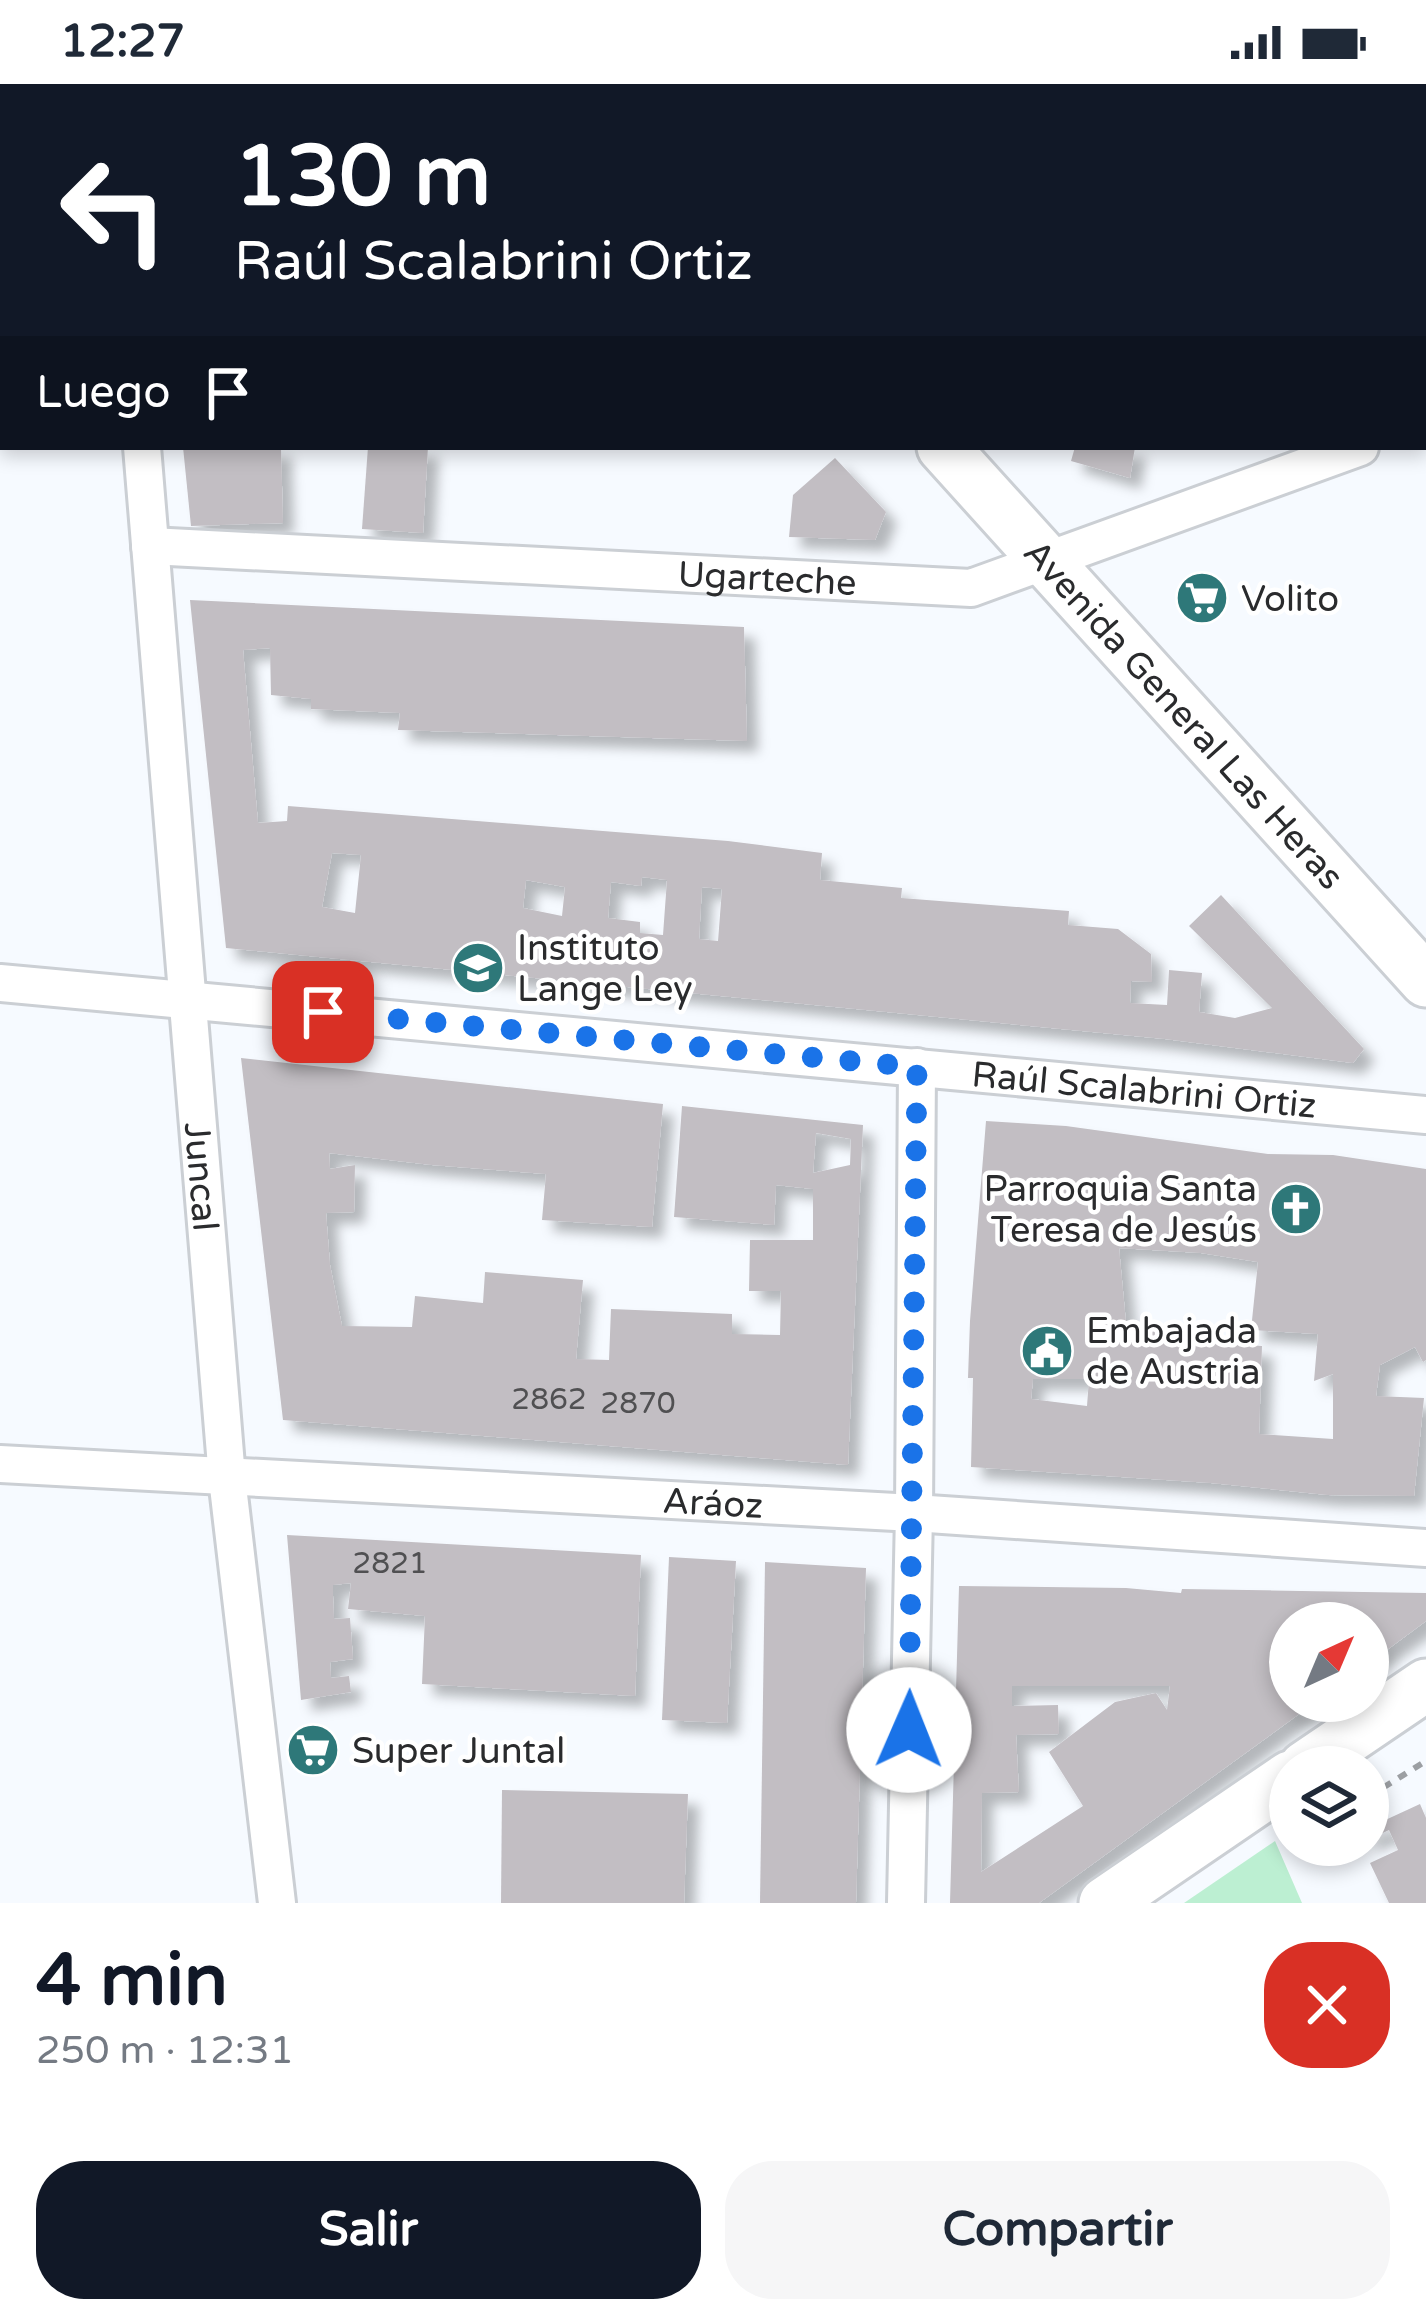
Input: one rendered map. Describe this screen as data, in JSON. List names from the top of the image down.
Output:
{
  "streets": {
    "main road": ["Avenida General Las Heras"],
    "street": [
      "Ugarteche",
      "Raúl Scalabrini Ortiz",
      "Juncal",
      "Aráoz"
    ]
  },
  "crossings": [
    ["Ugarteche", "Avenida General Las Heras"],
    ["Ugarteche", "Juncal"],
    ["Raúl Scalabrini Ortiz", "Juncal"],
    ["Juncal", "Aráoz"]
  ],
  "places": {
    "supermarket": ["Volito", "Super Juntal"],
    "school or university": ["Instituto Lange Ley"],
    "church": ["Parroquia Santa Teresa de Jesús"],
    "public building": ["Embajada de Austria"]
  },
  "house_numbers": ["2862", "2870", "2821"],
  "north": "top right",
  "page": {
    "status": "12:27",
    "turn": ["130 m", "Raúl Scalabrini Ortiz"],
    "then": "Luego",
    "heading": ["4 min", "250 m · 12:31"],
    "buttons": ["Salir", "Compartir"]
  }
}
